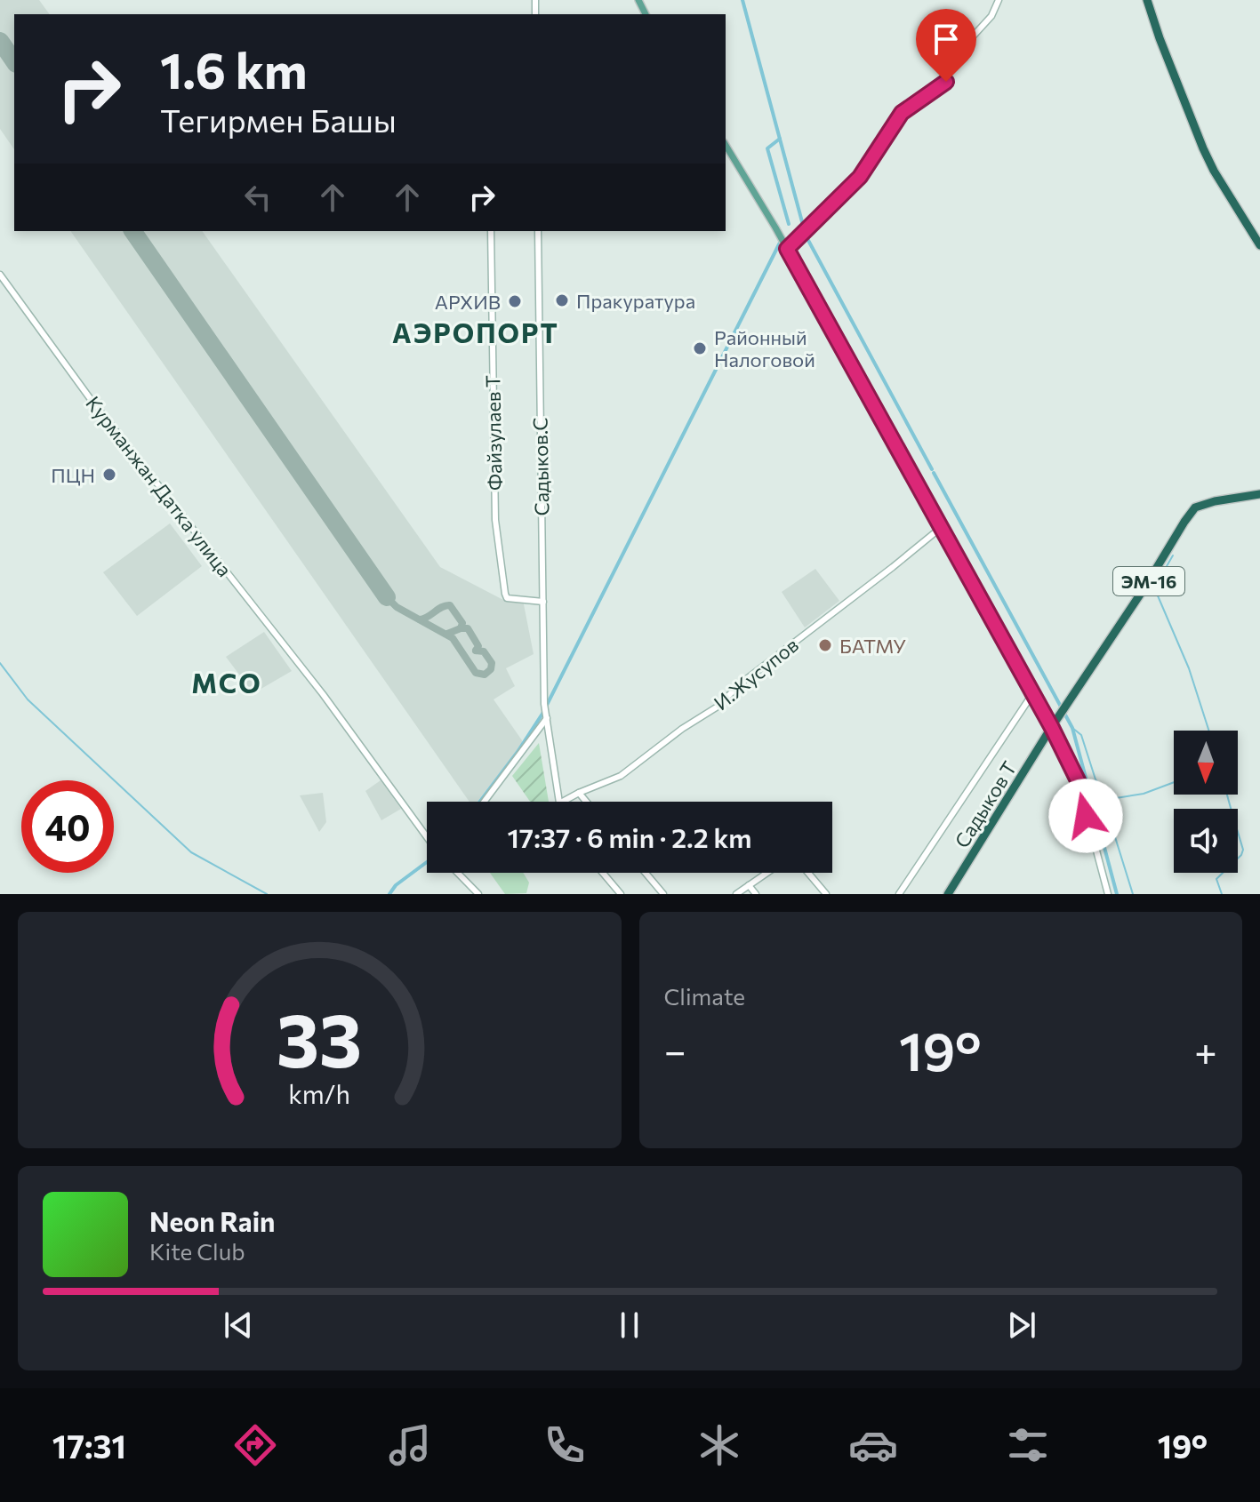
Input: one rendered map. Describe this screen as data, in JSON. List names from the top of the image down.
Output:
{
  "streets": {
    "highway": ["ЭМ-16", "Садыков Т"],
    "street": [
      "Файзулаев Т",
      "Садыков.С",
      "Курманжан Датка улица",
      "И.Жусупов"
    ]
  },
  "crossings": [
    ["Файзулаев Т", "Садыков.С"],
    ["ЭМ-16", "Садыков Т"]
  ],
  "districts": ["АЭРОПОРТ", "МСО"],
  "places": [
    "Пракуратура",
    "АРХИВ",
    "Районный Налоговой",
    "ПЦН",
    "БАТМУ"
  ],
  "north": "bottom",
  "page": {
    "turn": ["1.6 km", "Тегирмен Башы"],
    "limit": "40",
    "trip": "17:37 · 6 min · 2.2 km",
    "tile": "Climate",
    "heat": ["−", "19°", "+"],
    "song": ["Neon Rain", "Kite Club"],
    "tabs": ["17:31", "19°"],
    "gauge": ["33", "km/h"]
  }
}
